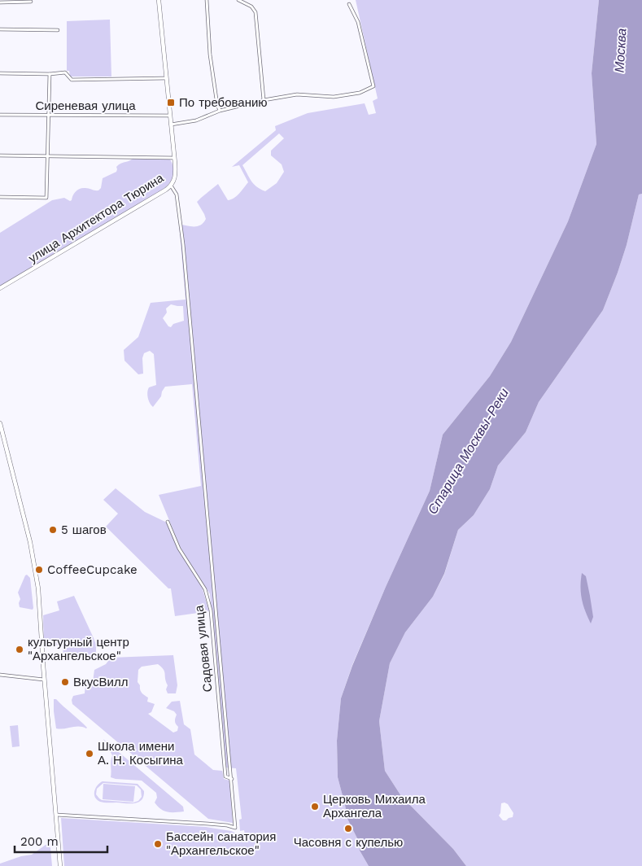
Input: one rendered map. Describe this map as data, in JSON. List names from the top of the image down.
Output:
{
  "streets": {
    "street": ["Сиреневая улица", "улица Архитектора Тюрина", "Садовая улица"]
  },
  "crossings": [
    ["Сиреневая улица", "улица Архитектора Тюрина"]
  ],
  "water": ["Москва", "Старица Москвы-Реки"],
  "places": {
    "transit": ["По требованию"],
    "other": [
      "5 шагов",
      "CoffeeCupcake",
      "культурный центр \"Архангельское\"",
      "ВкусВилл",
      "Школа имени А. Н. Косыгина",
      "Церковь Михаила Архангела",
      "Часовня с купелью",
      "Бассейн санатория \"Архангельское\""
    ]
  },
  "scale_bar": "200 m"
}
